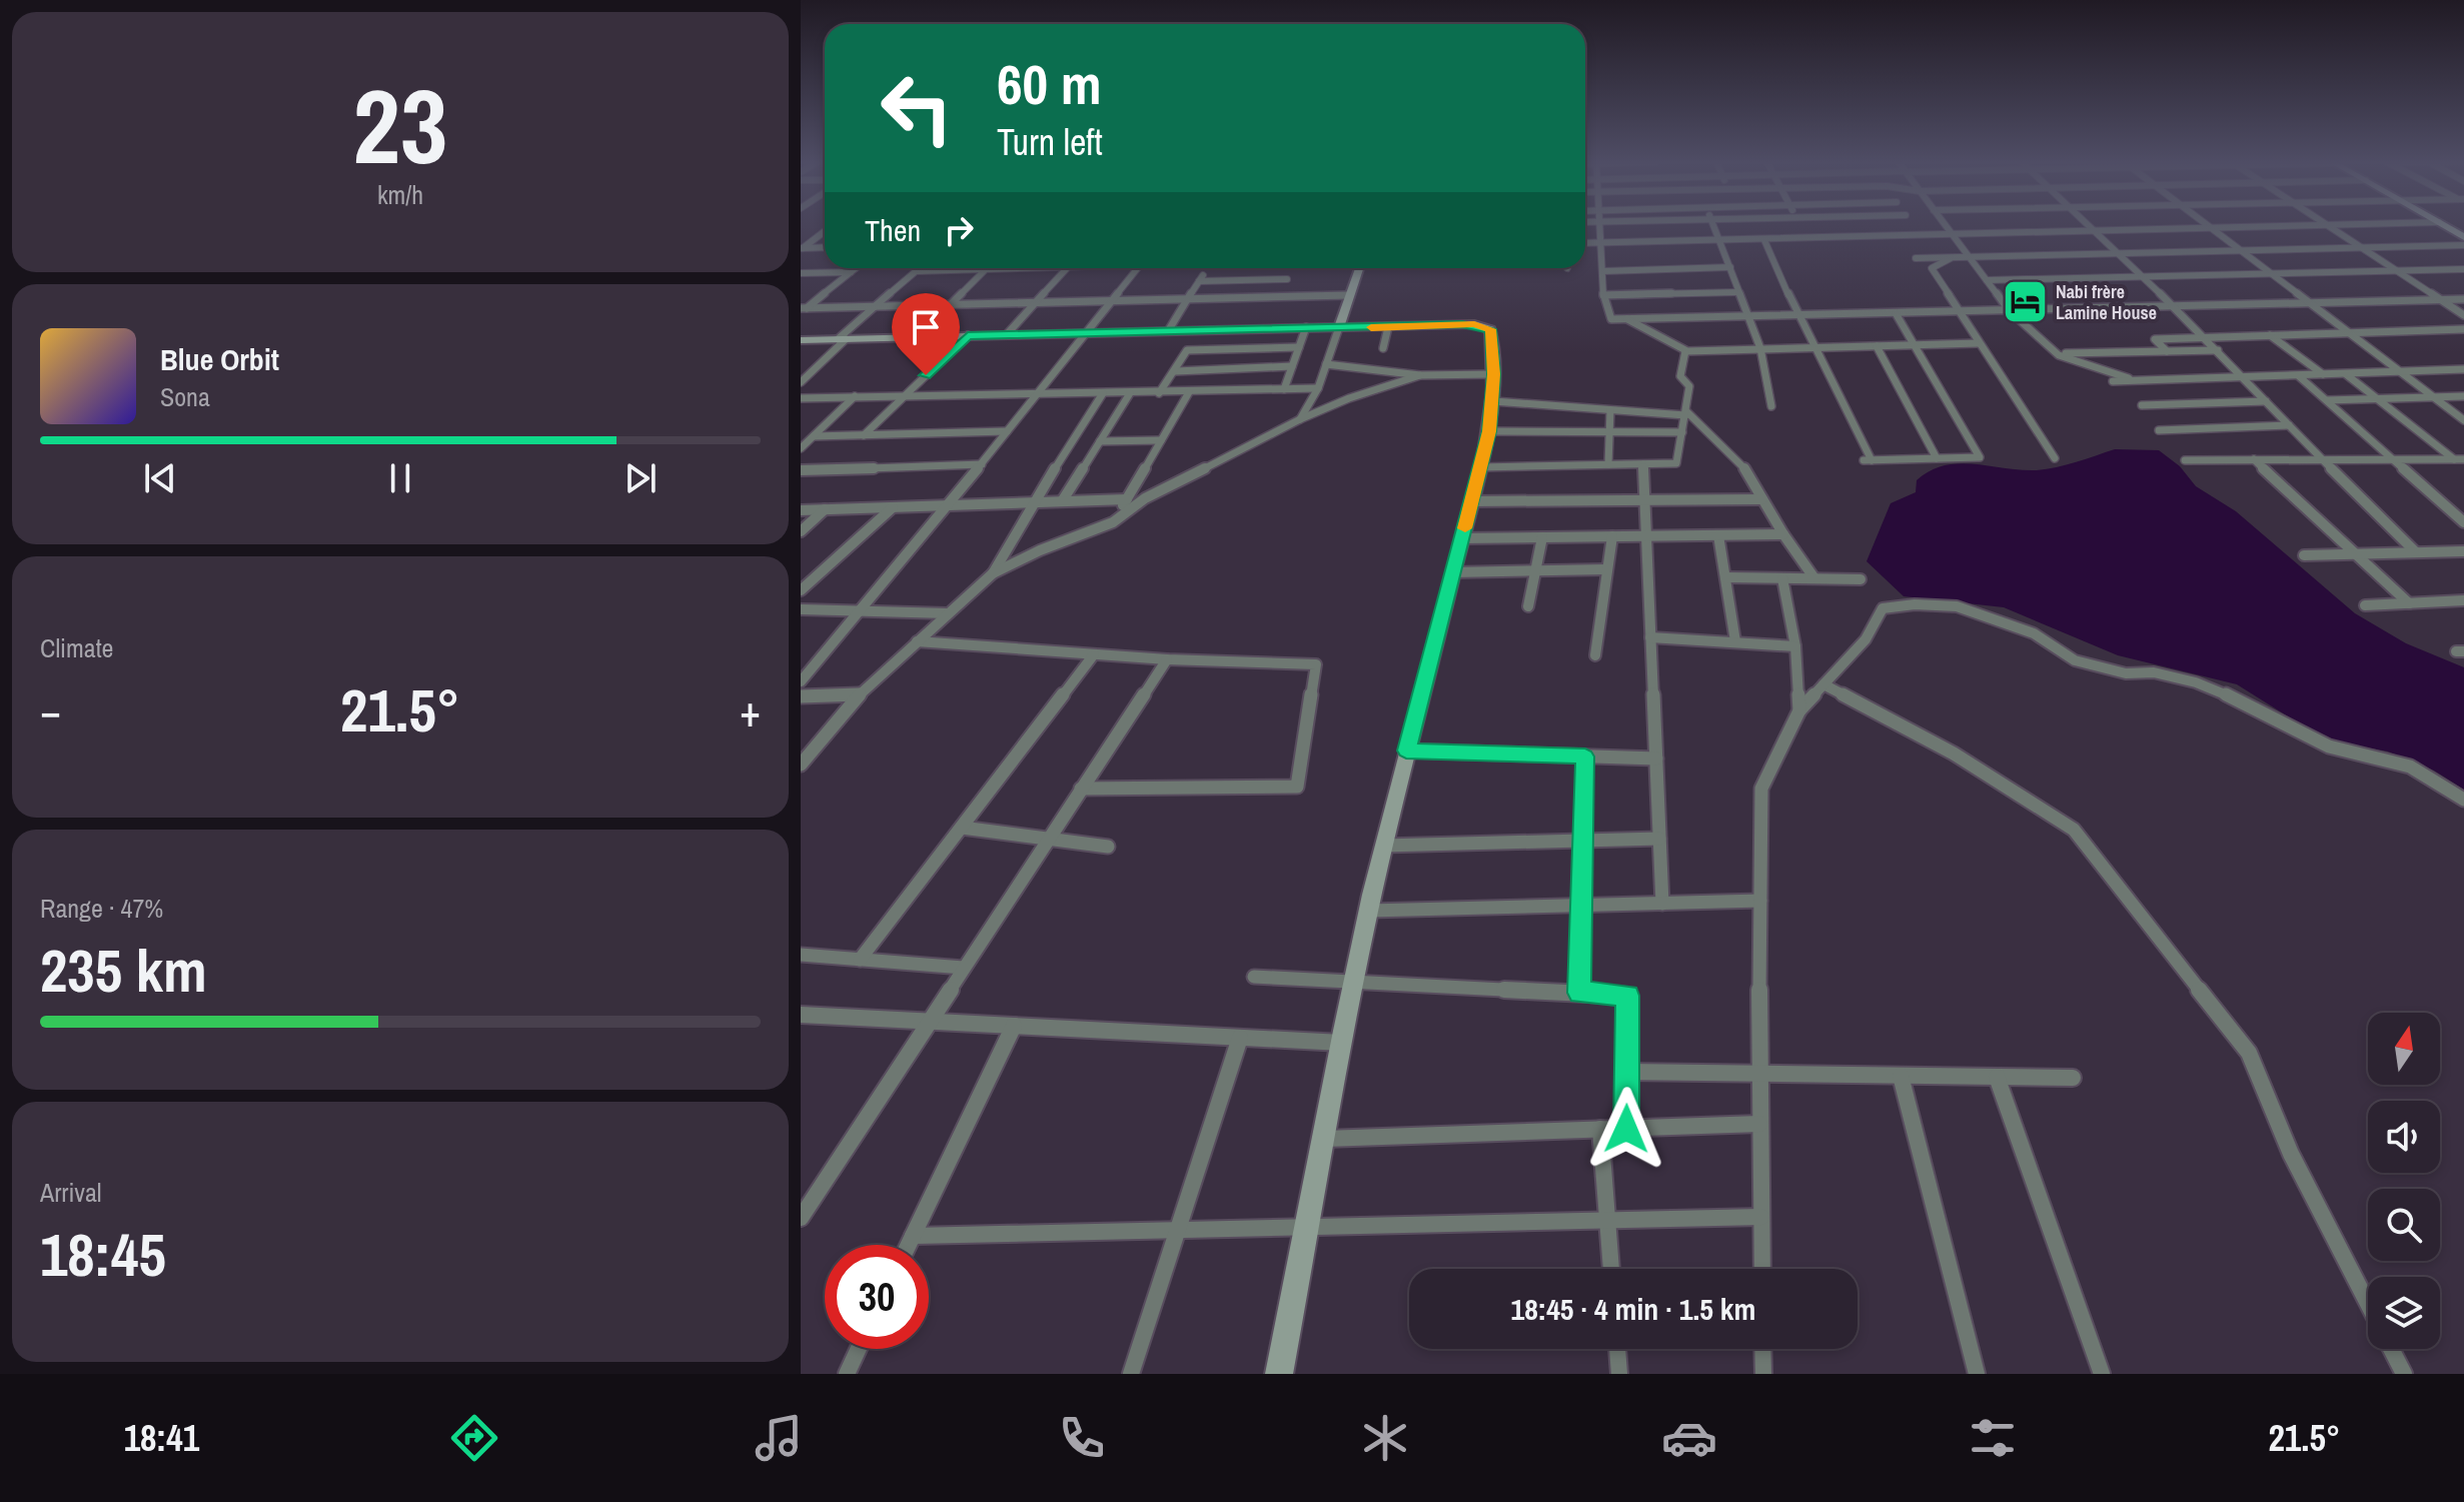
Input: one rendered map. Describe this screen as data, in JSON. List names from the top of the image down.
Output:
{
  "places": {
    "hotel": ["Nabi frère Lamine House"]
  },
  "north": "top",
  "page": {
    "tile": [
      ["23", "km/h"],
      "Climate",
      ["Range · 47%", "235 km"],
      ["Arrival", "18:45"]
    ],
    "turn": ["60 m", "Turn left"],
    "then": "Then",
    "song": ["Blue Orbit", "Sona"],
    "heat": ["−", "21.5°", "+"],
    "limit": "30",
    "trip": "18:45 · 4 min · 1.5 km",
    "tabs": ["18:41", "21.5°"]
  }
}
